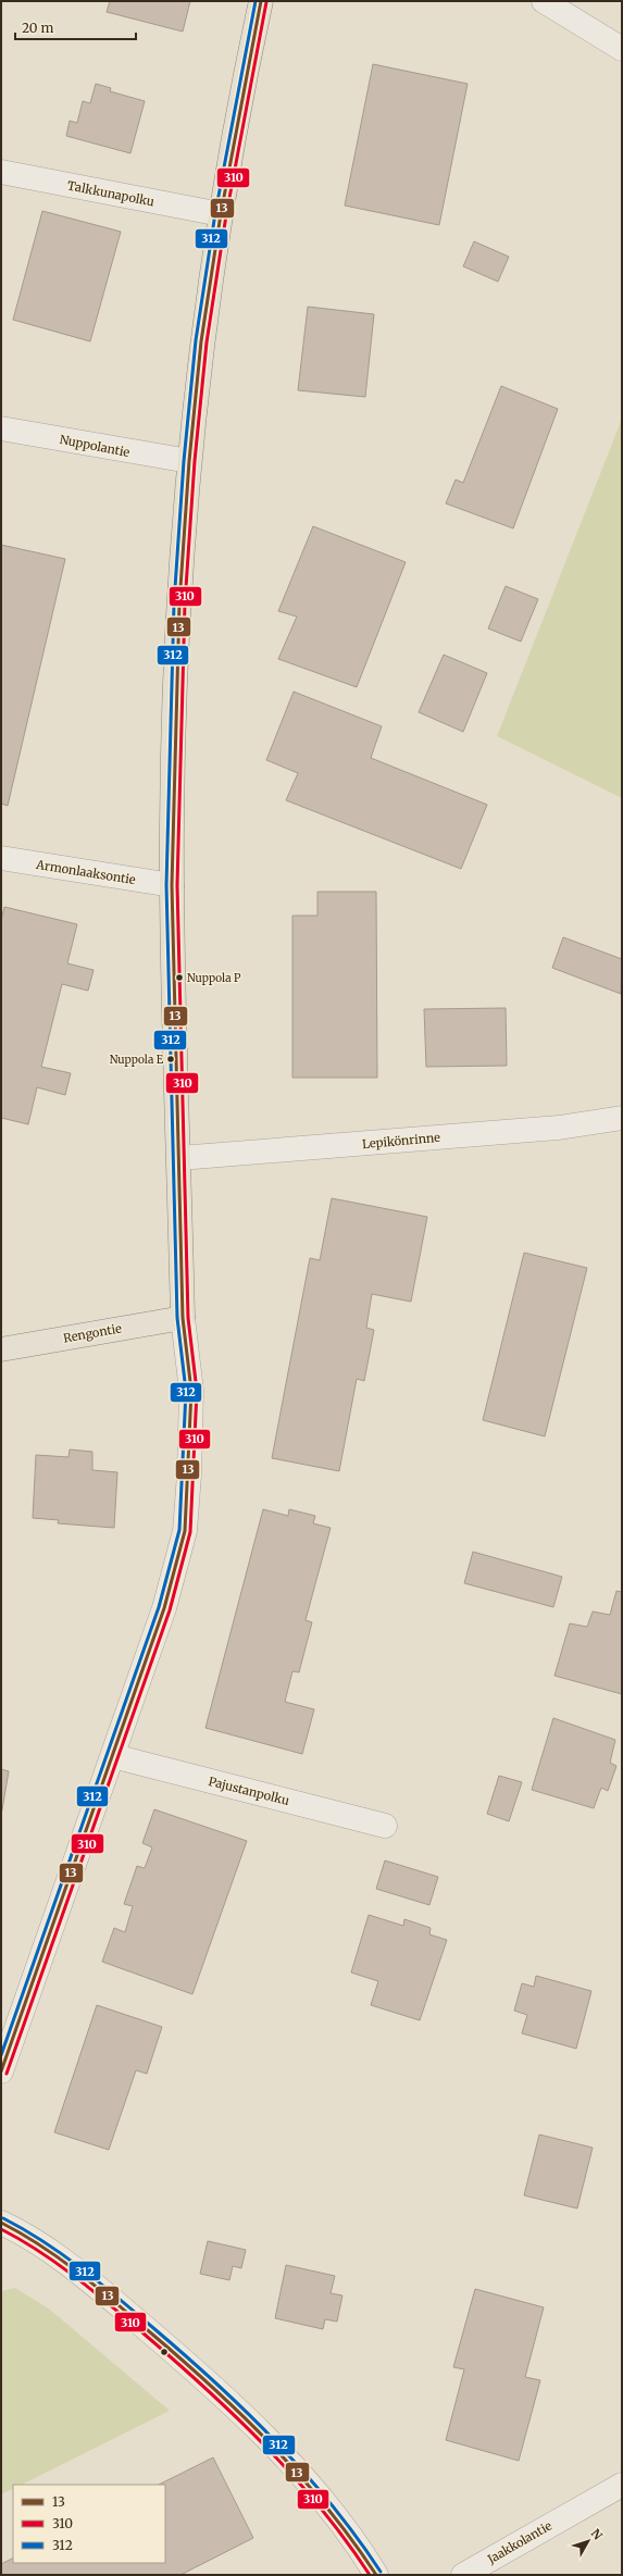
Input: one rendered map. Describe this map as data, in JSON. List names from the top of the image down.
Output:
{
  "streets": {
    "main road": ["Rengontie"],
    "street": [
      "Talkkunapolku",
      "Nuppolantie",
      "Armonlaaksontie",
      "Lepikönrinne",
      "Pajustanpolku",
      "Jaakkolantie"
    ]
  },
  "places": ["Nuppola P", "Nuppola E"],
  "lines": ["transit line 13", "transit line 312", "transit line 310"],
  "legend": ["13", "310", "312"],
  "scale_bar": "20 m",
  "north": "top right"
}
